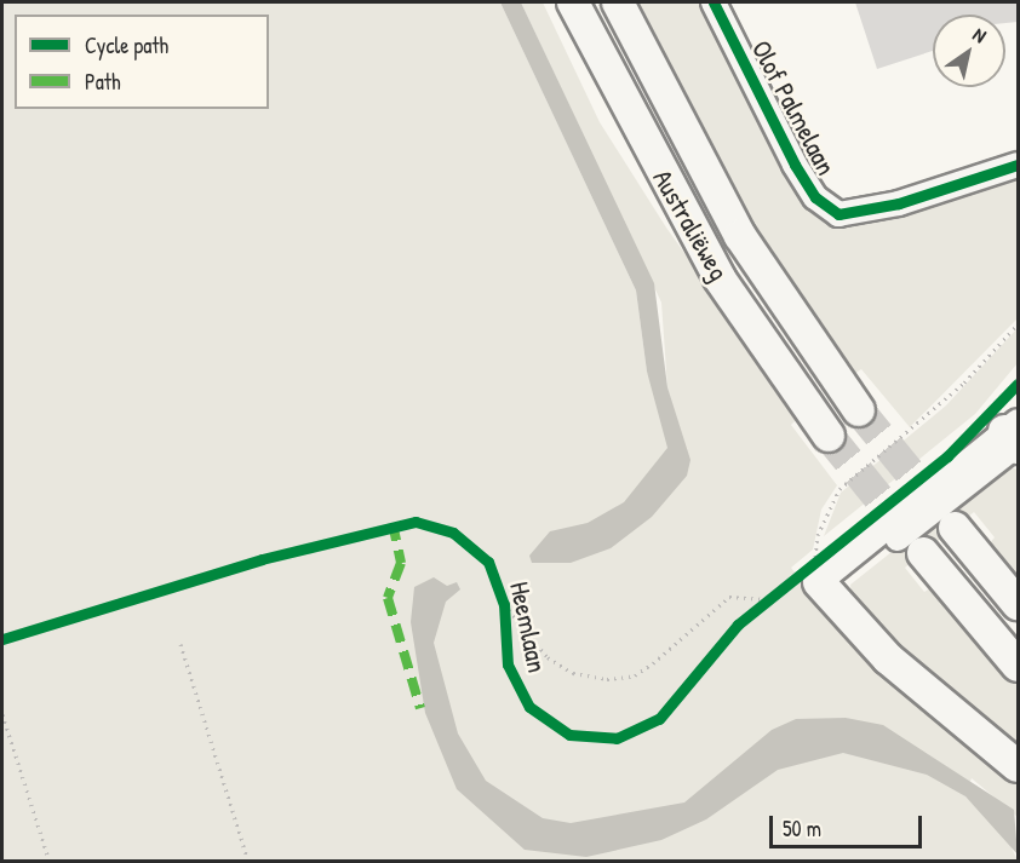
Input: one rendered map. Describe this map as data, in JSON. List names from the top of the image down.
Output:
{
  "streets": {
    "main road": ["Australiëweg"],
    "street": ["Olof Palmelaan"],
    "cycle path": ["Heemlaan"]
  },
  "legend": ["Cycle path", "Path"],
  "scale_bar": "50 m",
  "north": "top right"
}
